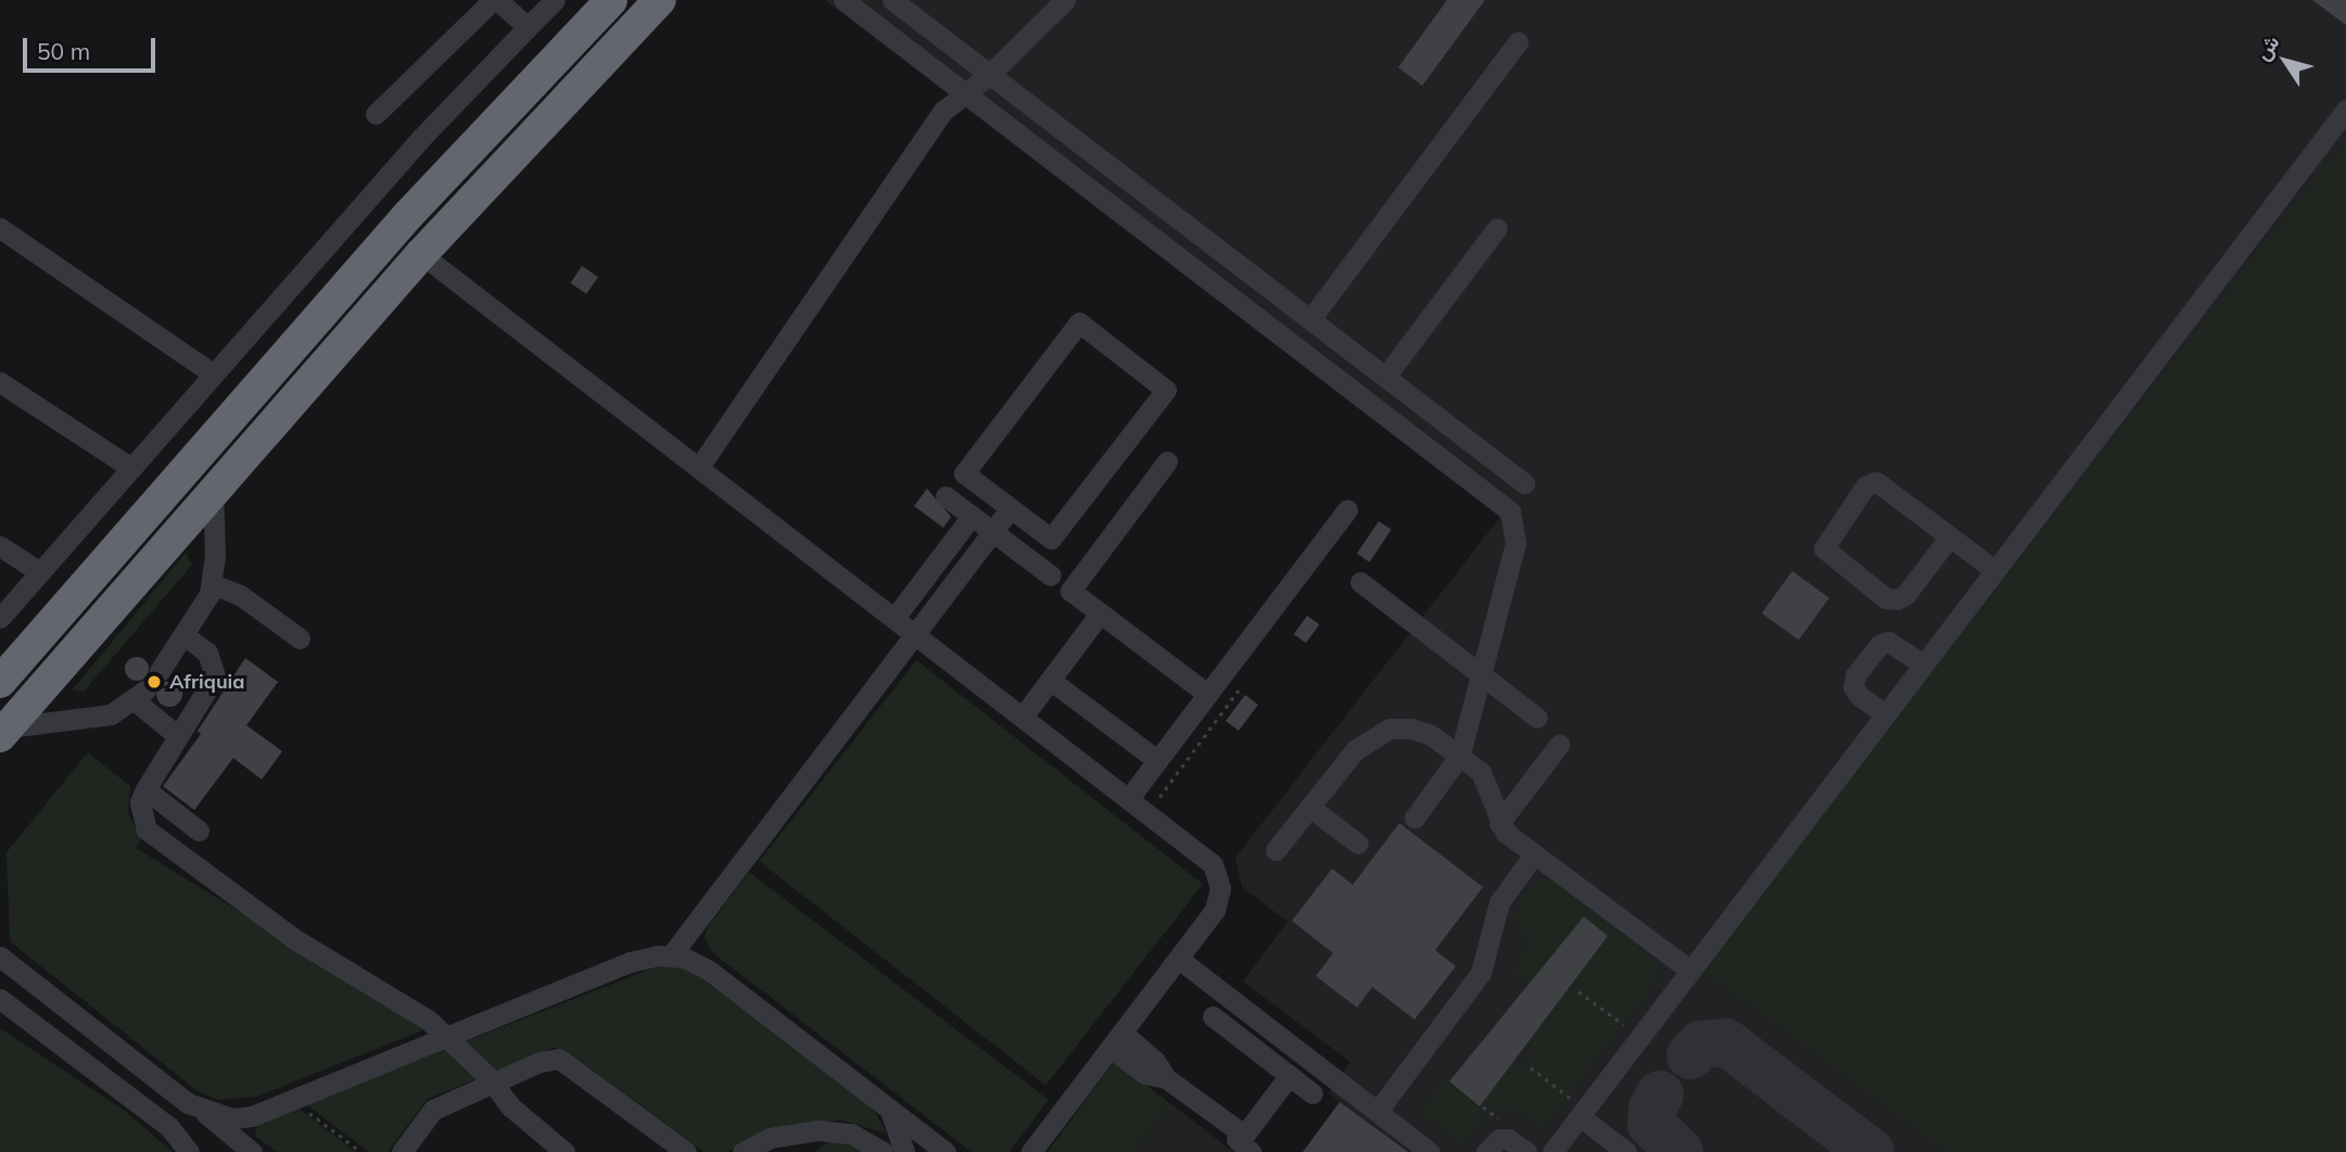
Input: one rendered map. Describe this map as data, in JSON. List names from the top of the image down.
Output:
{
  "places": ["Afriquia"],
  "scale_bar": "50 m",
  "north": "top left"
}
